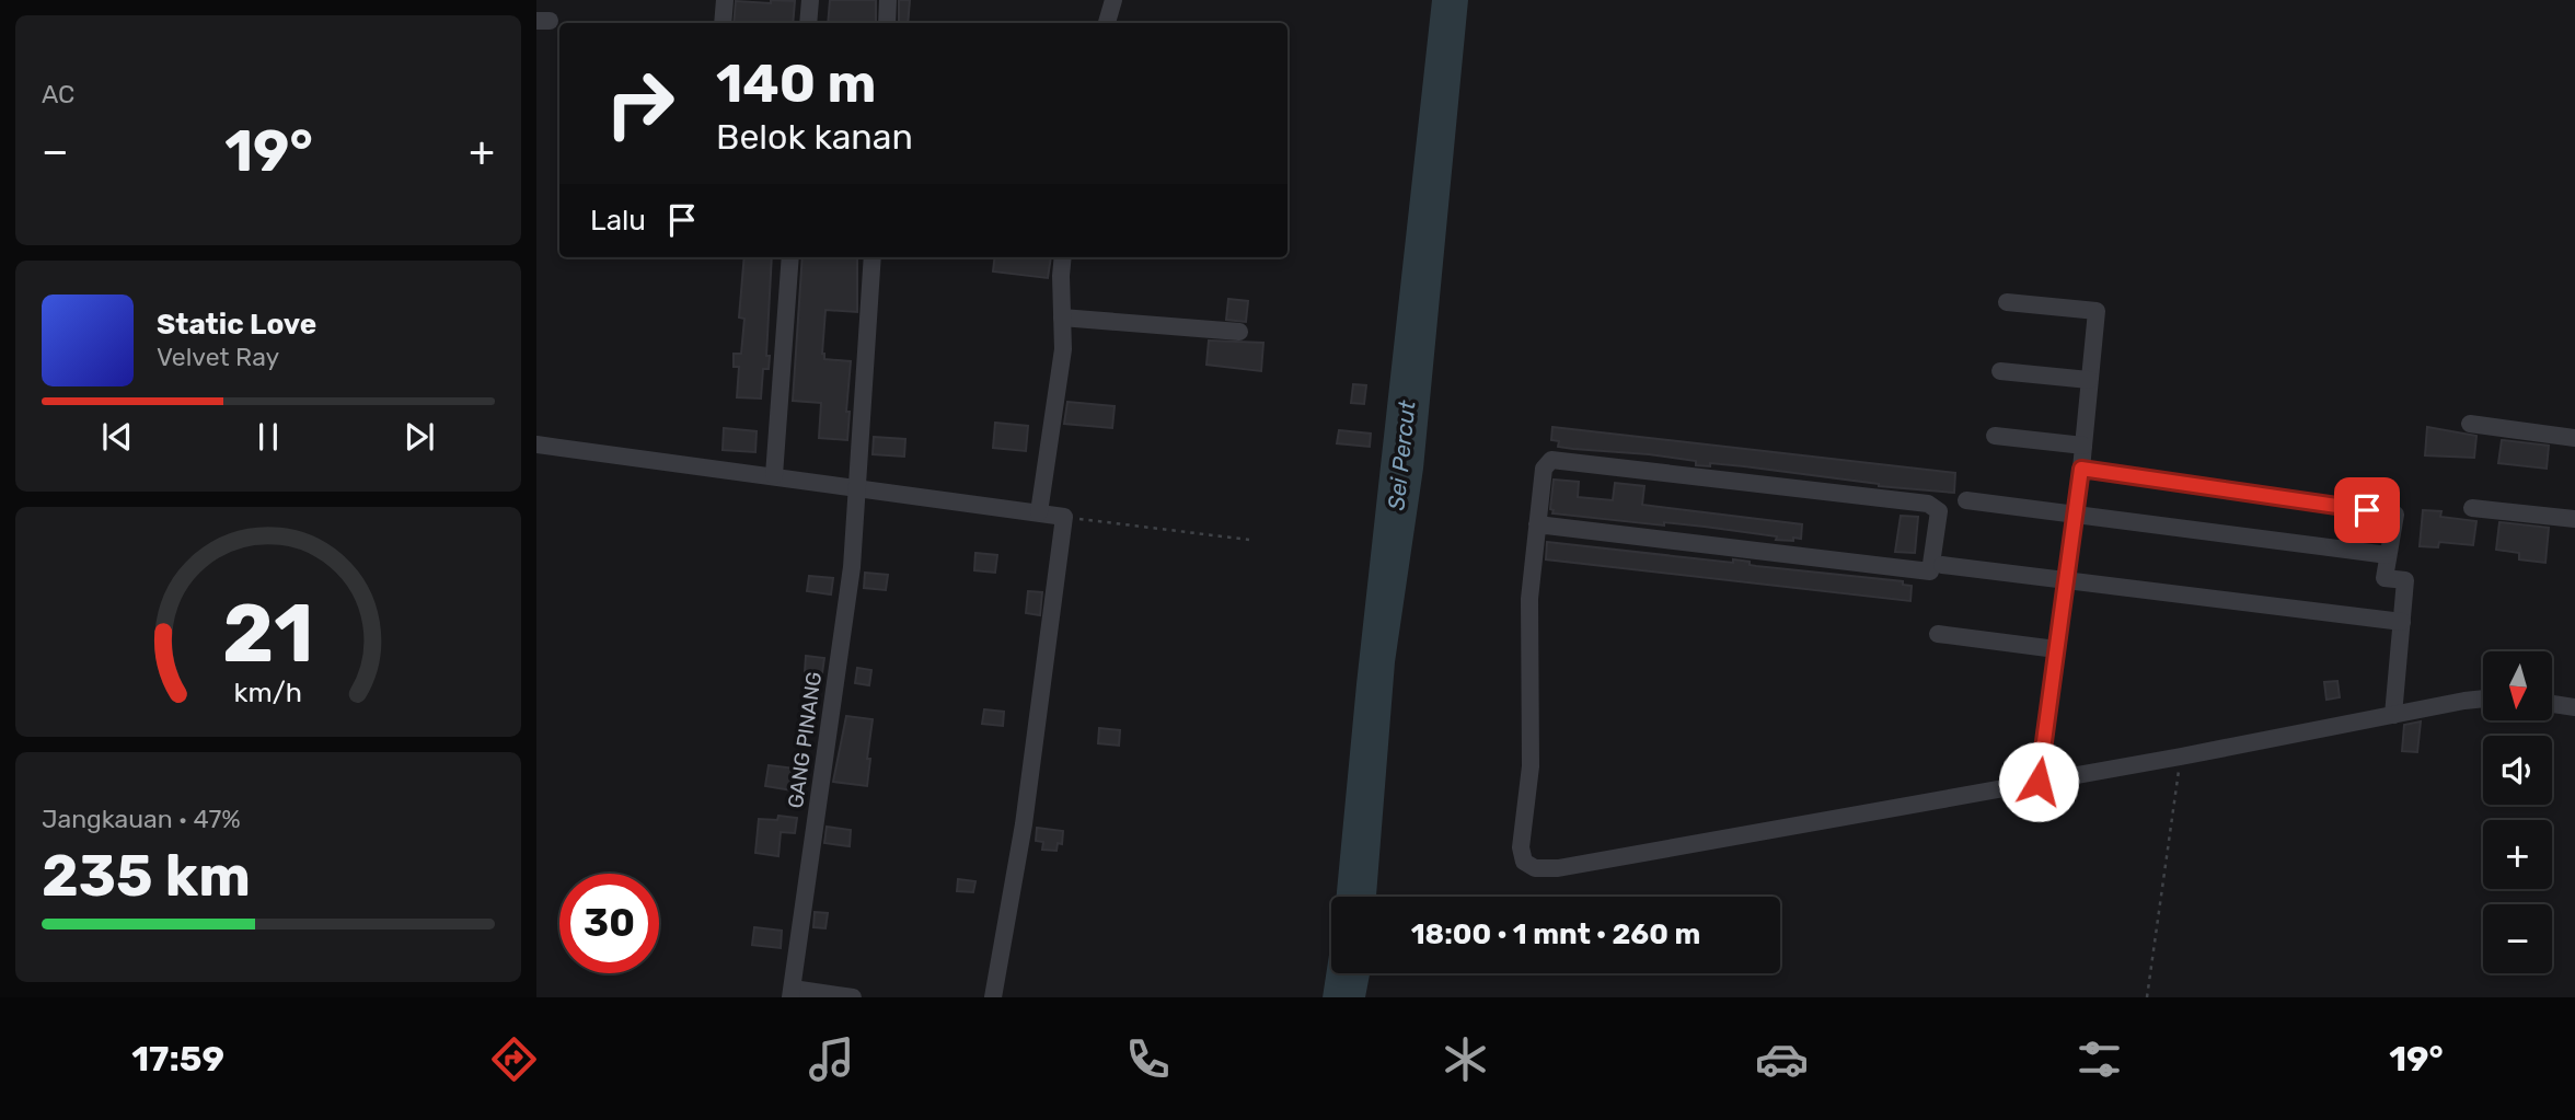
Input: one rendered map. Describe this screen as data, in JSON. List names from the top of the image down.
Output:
{
  "streets": {
    "street": ["GANG PINANG"]
  },
  "water": ["Sei Percut"],
  "north": "bottom",
  "page": {
    "tile": [
      "AC",
      ["Jangkauan · 47%", "235 km"]
    ],
    "turn": ["140 m", "Belok kanan"],
    "heat": ["−", "19°", "+"],
    "then": "Lalu",
    "song": ["Static Love", "Velvet Ray"],
    "map_buttons": ["+", "−"],
    "limit": "30",
    "trip": "18:00 · 1 mnt · 260 m",
    "tabs": ["17:59", "19°"],
    "gauge": ["21", "km/h"]
  }
}
